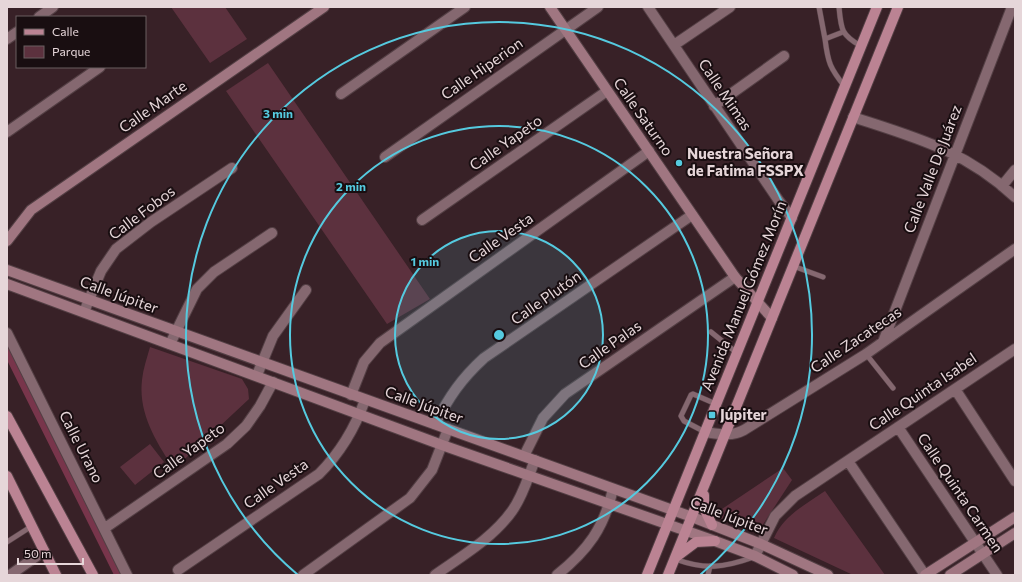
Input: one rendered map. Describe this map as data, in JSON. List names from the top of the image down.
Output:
{
  "streets": {
    "main road": ["Avenida Manuel Gómez Morín"],
    "street": [
      "Calle Hiperion",
      "Calle Mimas",
      "Calle Marte",
      "Calle Saturno",
      "Calle Yapeto",
      "Calle Valle De Juárez",
      "Calle Fobos",
      "Calle Vesta",
      "Calle Júpiter",
      "Calle Plutón",
      "Calle Zacatecas",
      "Calle Palas",
      "Calle Quinta Isabel",
      "Calle Urano",
      "Calle Quinta Carmen"
    ]
  },
  "crossings": [
    ["Calle Hiperion", "Calle Saturno"],
    ["Calle Mimas", "Avenida Manuel Gómez Morín"],
    ["Calle Saturno", "Calle Yapeto"],
    ["Calle Saturno", "Calle Vesta"],
    ["Calle Saturno", "Avenida Manuel Gómez Morín"],
    ["Calle Saturno", "Calle Plutón"],
    ["Calle Saturno", "Calle Palas"],
    ["Calle Yapeto", "Calle Júpiter"],
    ["Calle Yapeto", "Calle Urano"],
    ["Calle Valle De Juárez", "Calle Zacatecas"],
    ["Calle Fobos", "Calle Júpiter"],
    ["Calle Vesta", "Calle Júpiter"],
    ["Calle Júpiter", "Avenida Manuel Gómez Morín"],
    ["Calle Júpiter", "Calle Plutón"],
    ["Calle Júpiter", "Calle Palas"],
    ["Calle Júpiter", "Calle Quinta Isabel"],
    ["Avenida Manuel Gómez Morín", "Calle Zacatecas"],
    ["Calle Quinta Isabel", "Calle Quinta Carmen"]
  ],
  "places": {
    "other": ["Nuestra Señora de Fatima FSSPX"],
    "transit": ["Júpiter"]
  },
  "legend": ["Calle", "Parque"],
  "scale_bar": "50 m",
  "rings": ["3 min", "2 min", "1 min"]
}
